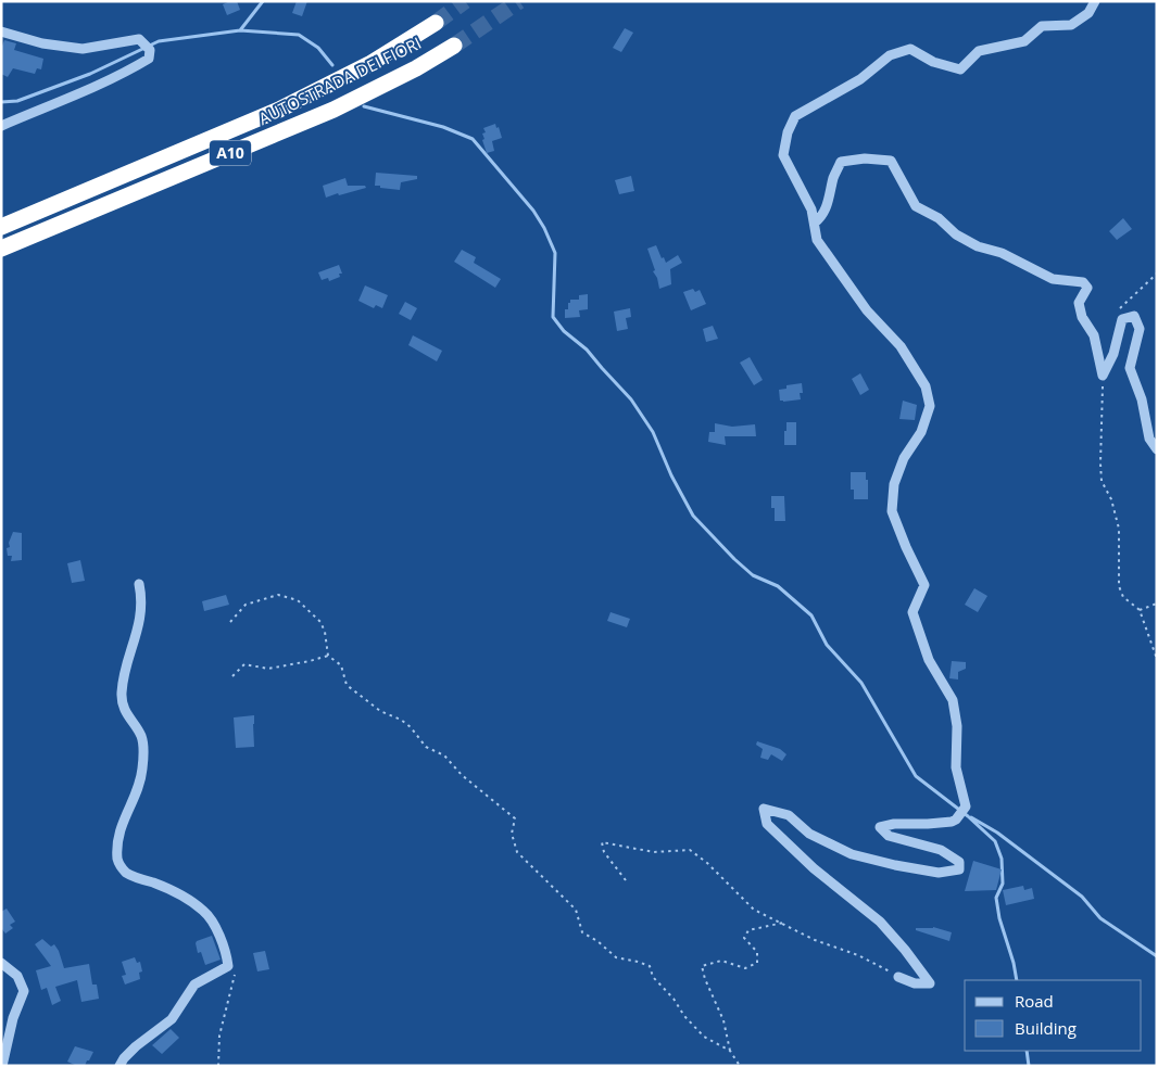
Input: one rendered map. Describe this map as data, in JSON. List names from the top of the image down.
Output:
{
  "streets": {
    "highway": ["AUTOSTRADA DEI FIORI", "A10"]
  },
  "legend": ["Road", "Building"]
}
